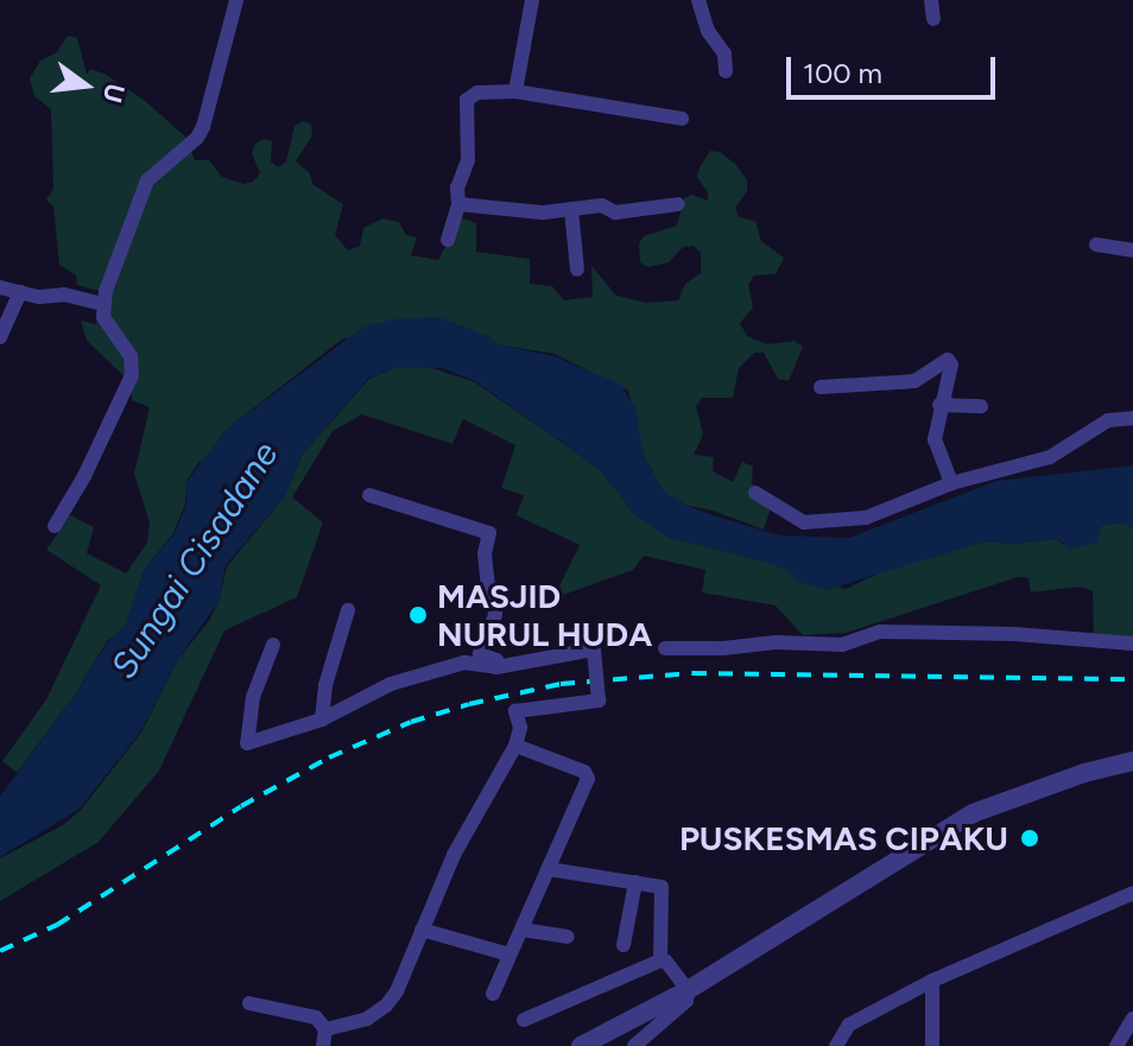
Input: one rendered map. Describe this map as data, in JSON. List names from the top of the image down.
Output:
{
  "water": ["Sungai Cisadane"],
  "places": ["MASJID NURUL HUDA", "PUSKESMAS CIPAKU"],
  "scale_bar": "100 m",
  "north": "right"
}
